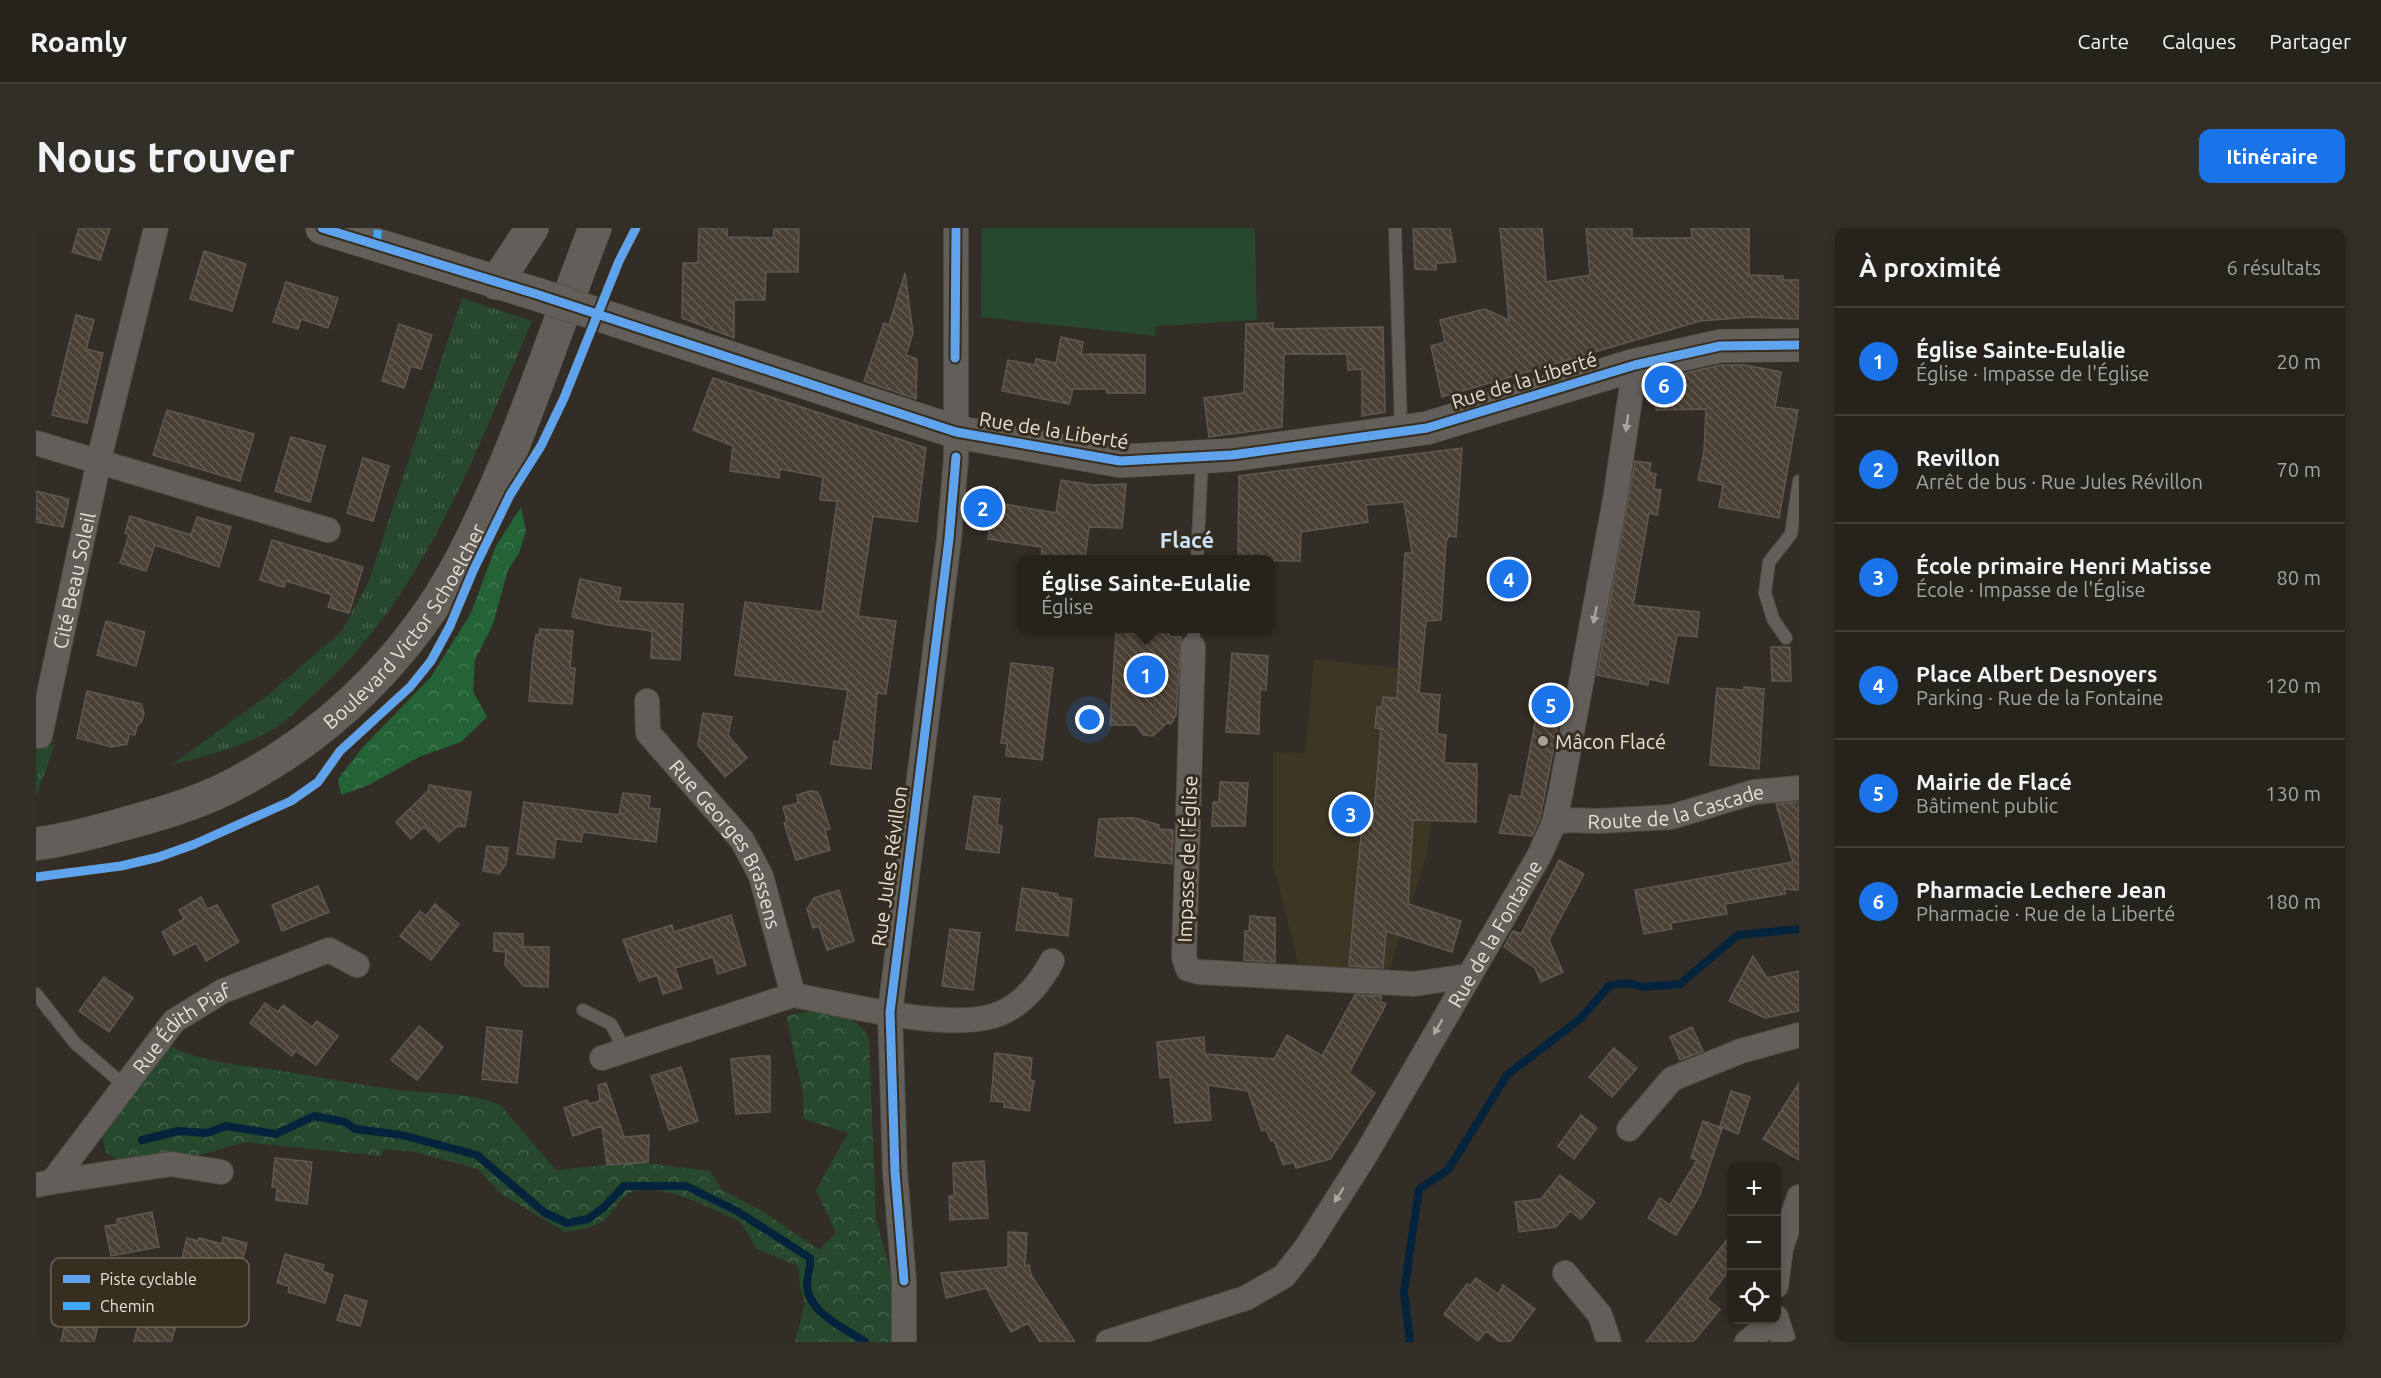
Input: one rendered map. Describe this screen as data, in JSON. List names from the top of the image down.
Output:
{
  "streets": {
    "street": [
      "Rue de la Liberté",
      "Cité Beau Soleil",
      "Boulevard Victor Schoelcher",
      "Route de la Cascade",
      "Rue Georges Brassens",
      "Impasse de l'Église",
      "Rue Jules Révillon",
      "Rue de la Fontaine",
      "Rue Édith Piaf"
    ]
  },
  "crossings": [
    ["Rue de la Liberté", "Rue Jules Révillon"],
    ["Rue de la Liberté", "Rue de la Fontaine"],
    ["Route de la Cascade", "Rue de la Fontaine"],
    ["Impasse de l'Église", "Rue de la Fontaine"]
  ],
  "one_way": ["Rue de la Fontaine"],
  "districts": ["Flacé"],
  "places": ["Mâcon Flacé"],
  "legend": ["Piste cyclable", "Chemin"],
  "page": {
    "header": "Roamly",
    "nav": ["Carte", "Calques", "Partager"],
    "buttons": "Itinéraire",
    "title": "Nous trouver",
    "heading": ["À proximité", "6 résultats"],
    "list": [
      {
        "mark": "1",
        "name": "Église Sainte-Eulalie",
        "note": "Église · Impasse de l'Église",
        "value": "20 m"
      },
      {
        "mark": "2",
        "name": "Revillon",
        "note": "Arrêt de bus · Rue Jules Révillon",
        "value": "70 m"
      },
      {
        "mark": "3",
        "name": "École primaire Henri Matisse",
        "note": "École · Impasse de l'Église",
        "value": "80 m"
      },
      {
        "mark": "4",
        "name": "Place Albert Desnoyers",
        "note": "Parking · Rue de la Fontaine",
        "value": "120 m"
      },
      {
        "mark": "5",
        "name": "Mairie de Flacé",
        "note": "Bâtiment public",
        "value": "130 m"
      },
      {
        "mark": "6",
        "name": "Pharmacie Lechere Jean",
        "note": "Pharmacie · Rue de la Liberté",
        "value": "180 m"
      }
    ],
    "pins": [
      "6",
      "2",
      "4",
      "1",
      "5",
      "3"
    ],
    "popup": ["Église Sainte-Eulalie", "Église"],
    "map_buttons": ["+", "−"]
  }
}
